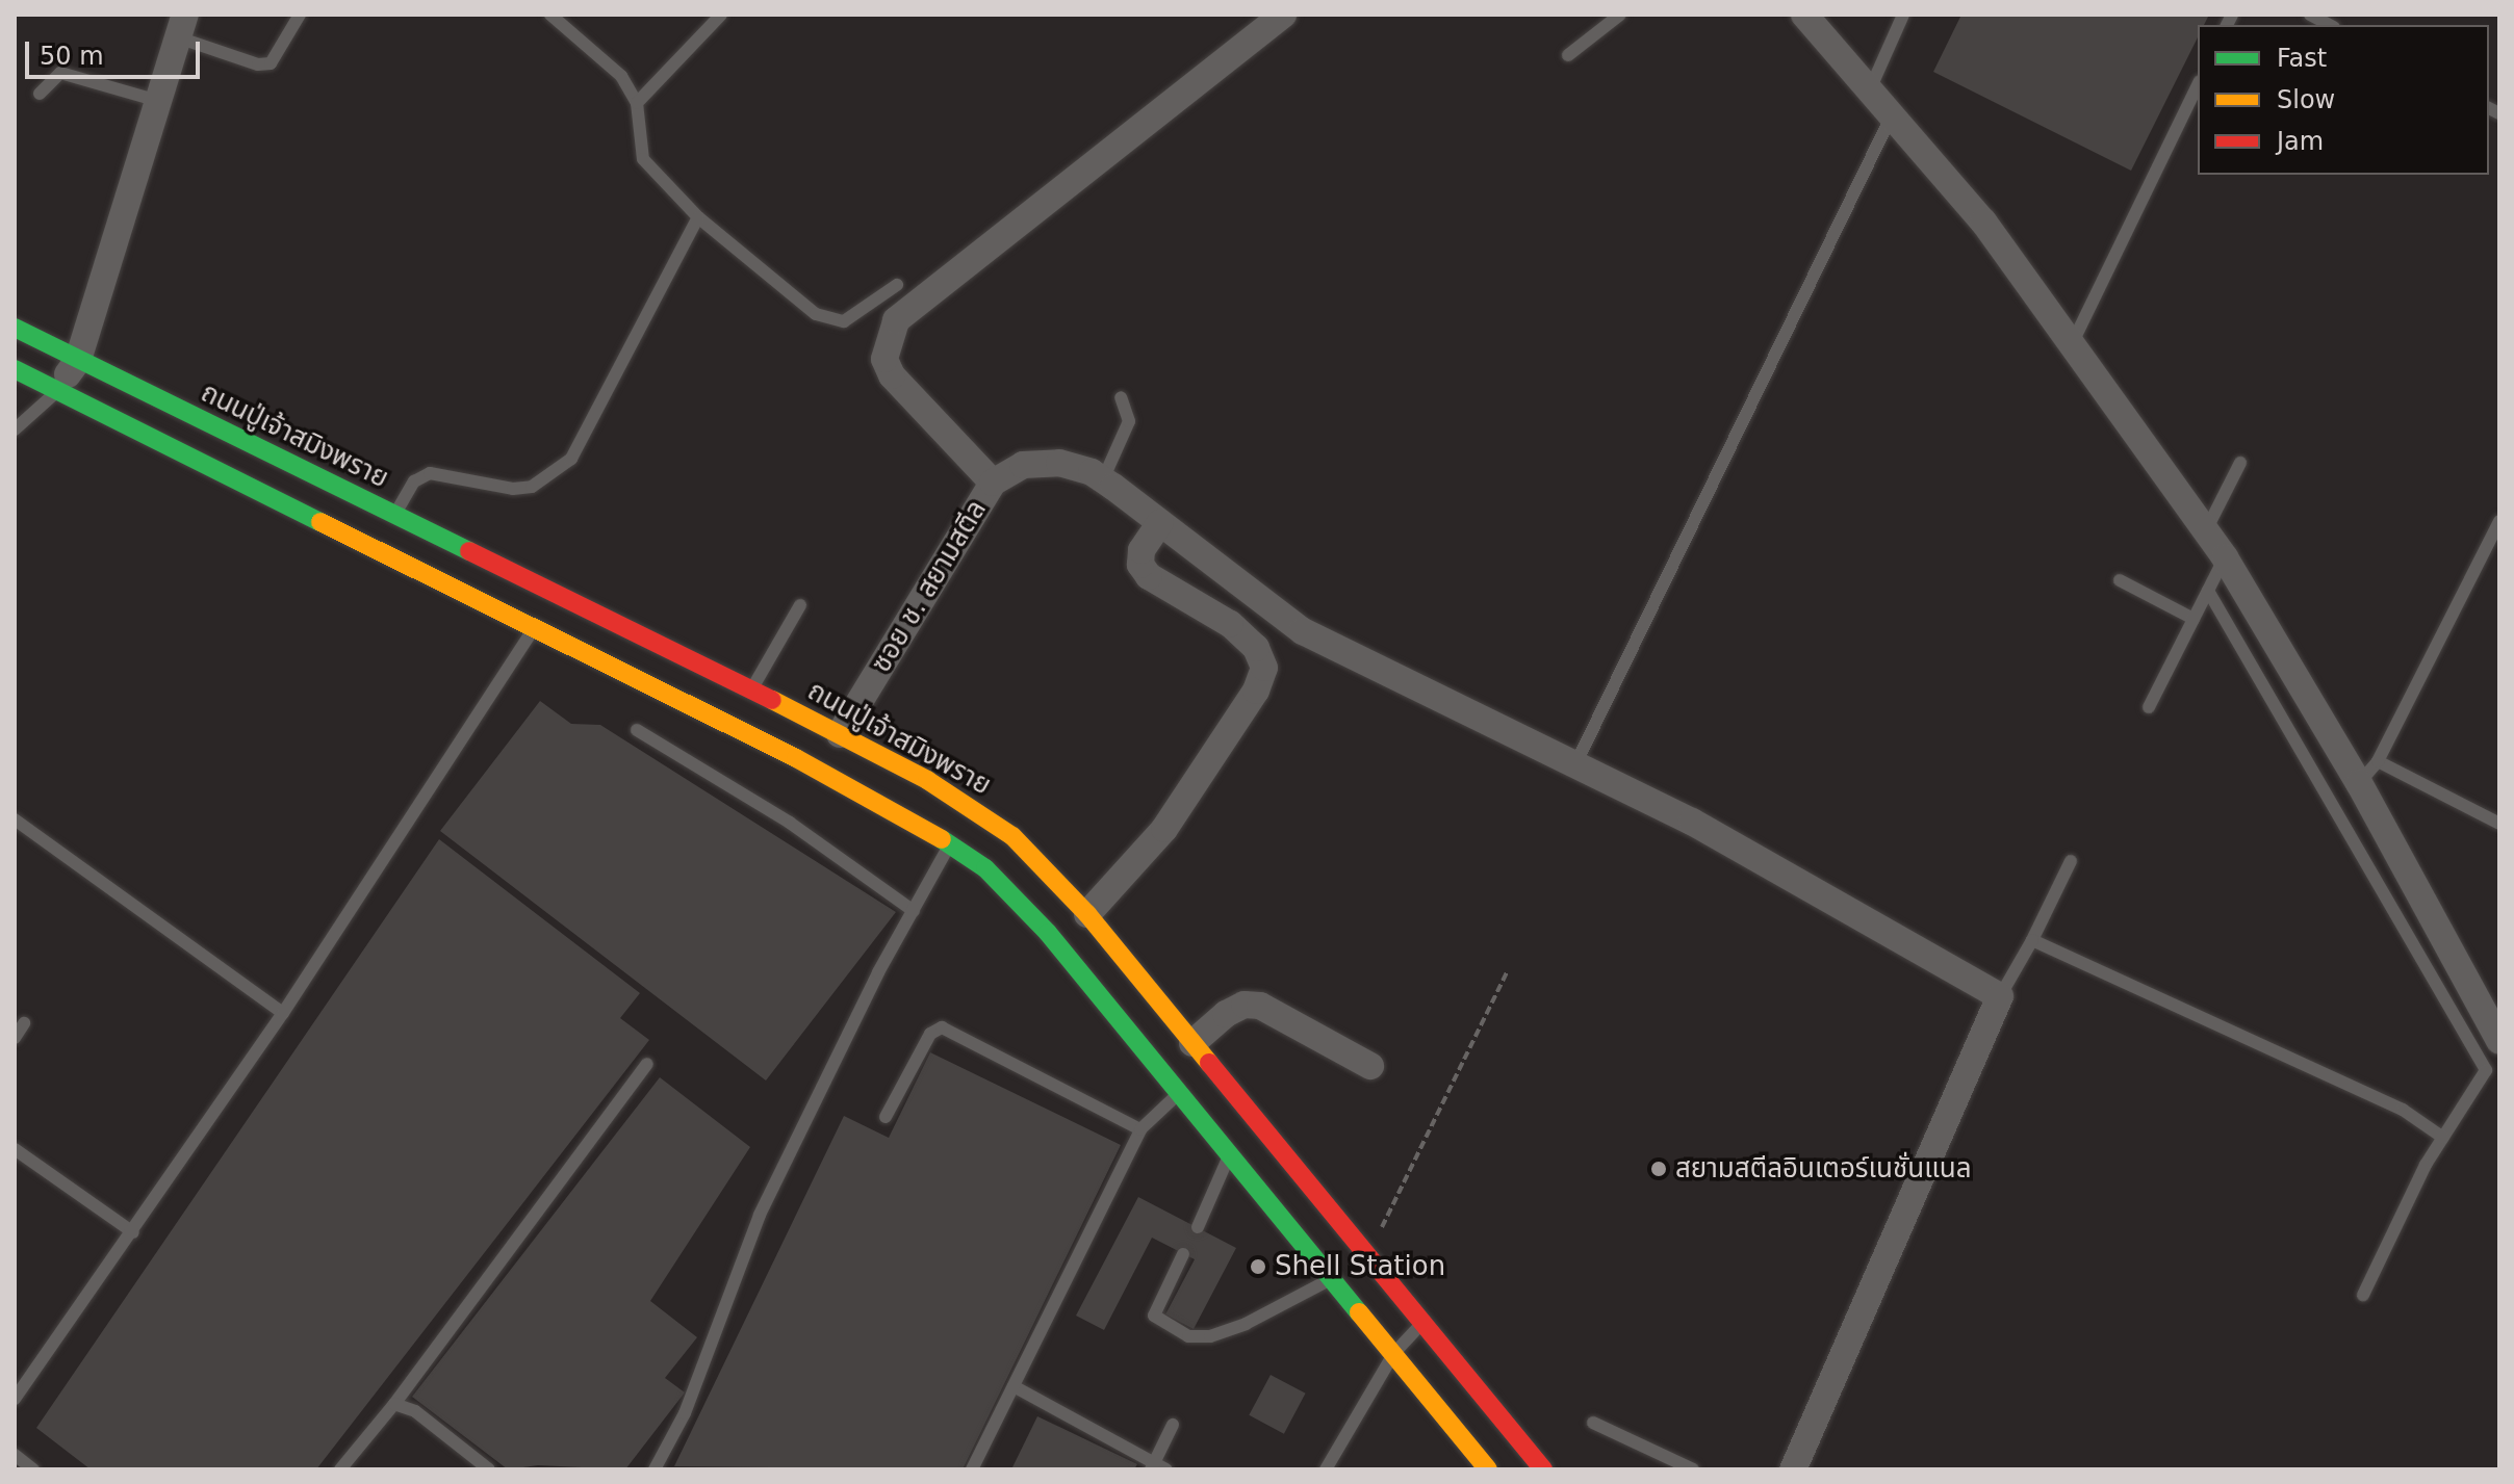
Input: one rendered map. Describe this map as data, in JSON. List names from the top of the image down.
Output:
{
  "streets": {
    "main road": ["ถนนปู่เจ้าสมิงพราย"],
    "street": ["ซอย ช. สยามสตีล"]
  },
  "crossings": [
    ["ถนนปู่เจ้าสมิงพราย", "ซอย ช. สยามสตีล"]
  ],
  "places": ["สยามสตีลอินเตอร์เนชั่นแนล", "Shell Station"],
  "legend": ["Fast", "Slow", "Jam"],
  "scale_bar": "50 m"
}
